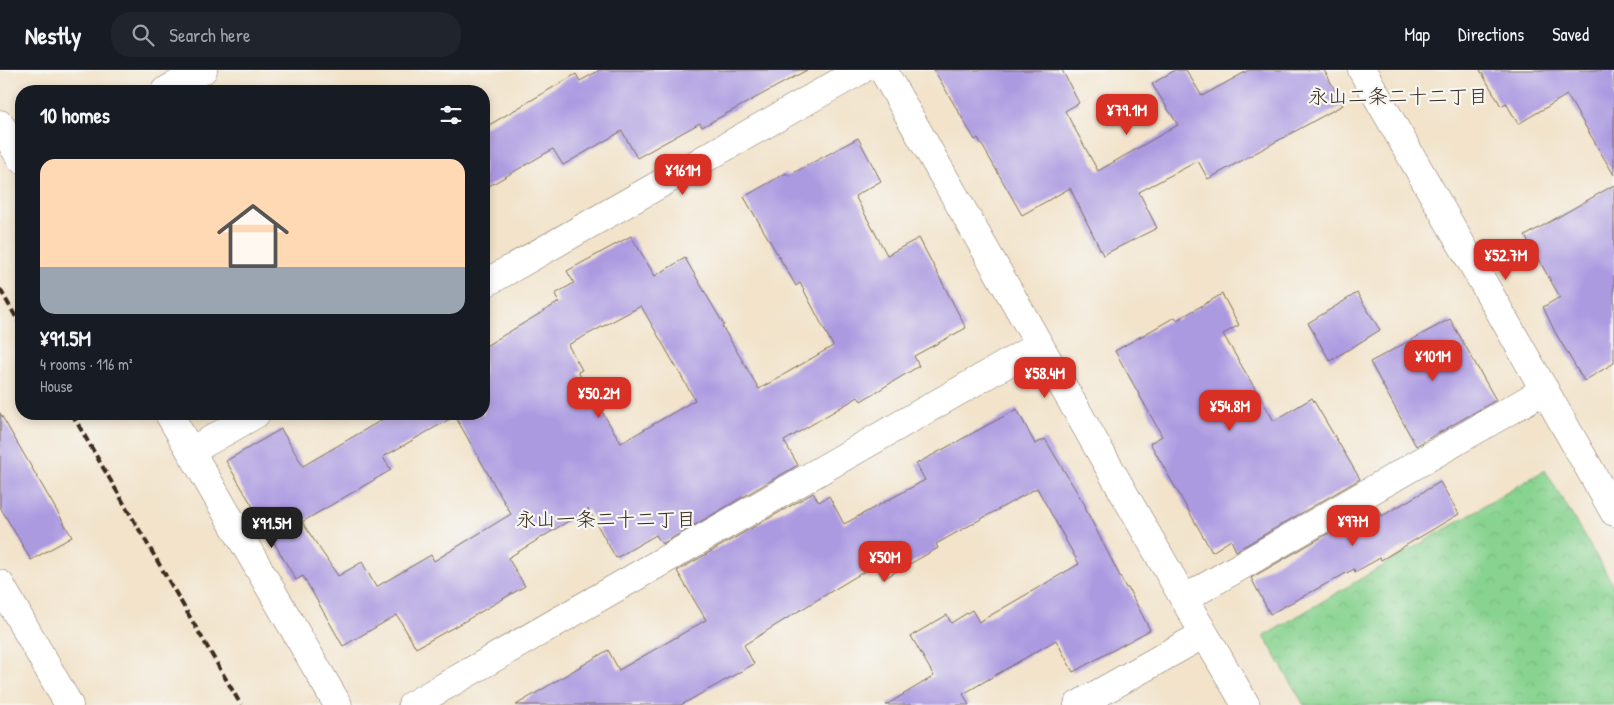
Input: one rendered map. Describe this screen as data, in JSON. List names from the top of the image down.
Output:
{
  "districts": ["永山二条二十二丁目", "永山一条二十二丁目"],
  "page": {
    "header": "Nestly",
    "search": "Search here",
    "nav": ["Map", "Directions", "Saved"],
    "heading": "10 homes",
    "price": [
      "¥79.1M",
      "¥161M",
      "¥52.7M",
      "¥101M",
      "¥58.4M",
      "¥50.2M",
      "¥54.8M",
      "¥97M",
      "¥91.5M",
      "¥50M"
    ],
    "list": [
      {
        "name": "¥91.5M",
        "note": "4 rooms · 116 m² · House"
      }
    ]
  }
}
